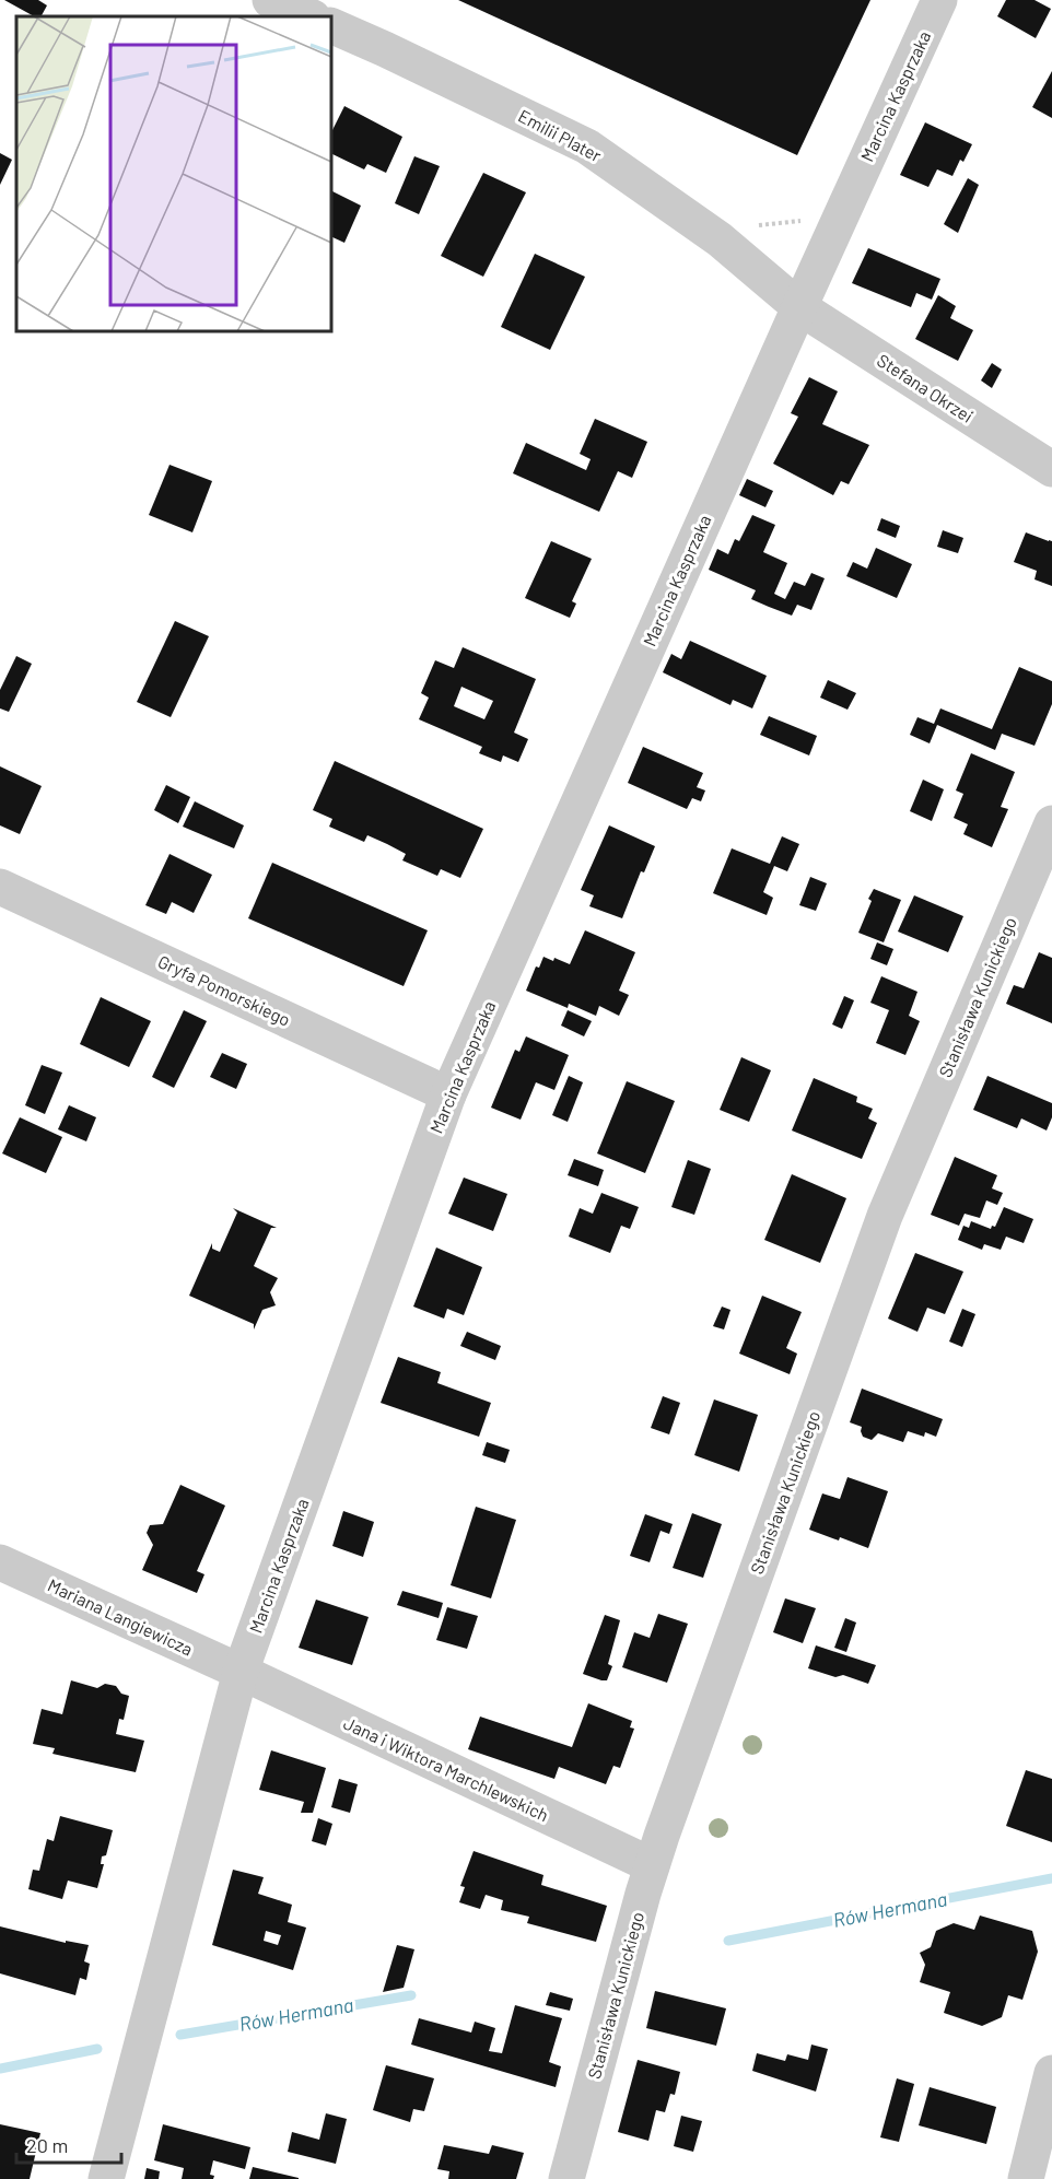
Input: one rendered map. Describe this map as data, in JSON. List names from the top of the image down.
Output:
{
  "streets": {
    "street": [
      "Marcina Kasprzaka",
      "Emilii Plater",
      "Stefana Okrzei",
      "Gryfa Pomorskiego",
      "Stanisława Kunickiego",
      "Mariana Langiewicza",
      "Jana i Wiktora Marchlewskich"
    ]
  },
  "crossings": [
    ["Marcina Kasprzaka", "Emilii Plater"],
    ["Marcina Kasprzaka", "Stefana Okrzei"],
    ["Marcina Kasprzaka", "Gryfa Pomorskiego"],
    ["Marcina Kasprzaka", "Mariana Langiewicza"],
    ["Marcina Kasprzaka", "Jana i Wiktora Marchlewskich"],
    ["Emilii Plater", "Stefana Okrzei"],
    ["Stanisława Kunickiego", "Jana i Wiktora Marchlewskich"],
    ["Mariana Langiewicza", "Jana i Wiktora Marchlewskich"]
  ],
  "water": ["Rów Hermana"],
  "scale_bar": "20 m"
}
